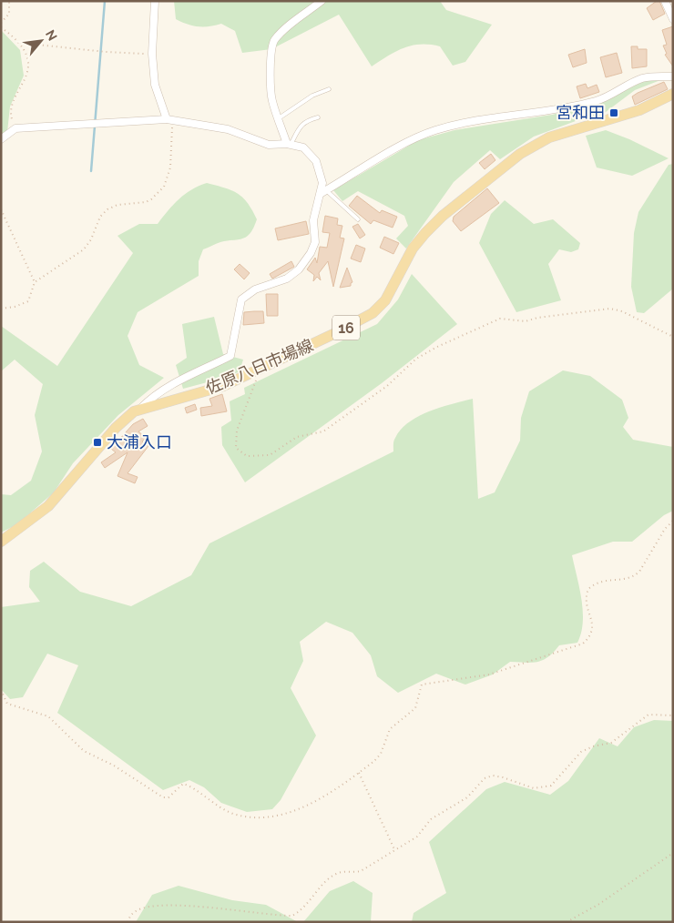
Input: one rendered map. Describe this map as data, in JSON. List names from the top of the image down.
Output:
{
  "streets": {
    "main road": ["16", "佐原八日市場線"]
  },
  "places": {
    "transit": ["宮和田", "大浦入口"]
  },
  "north": "top right"
}
